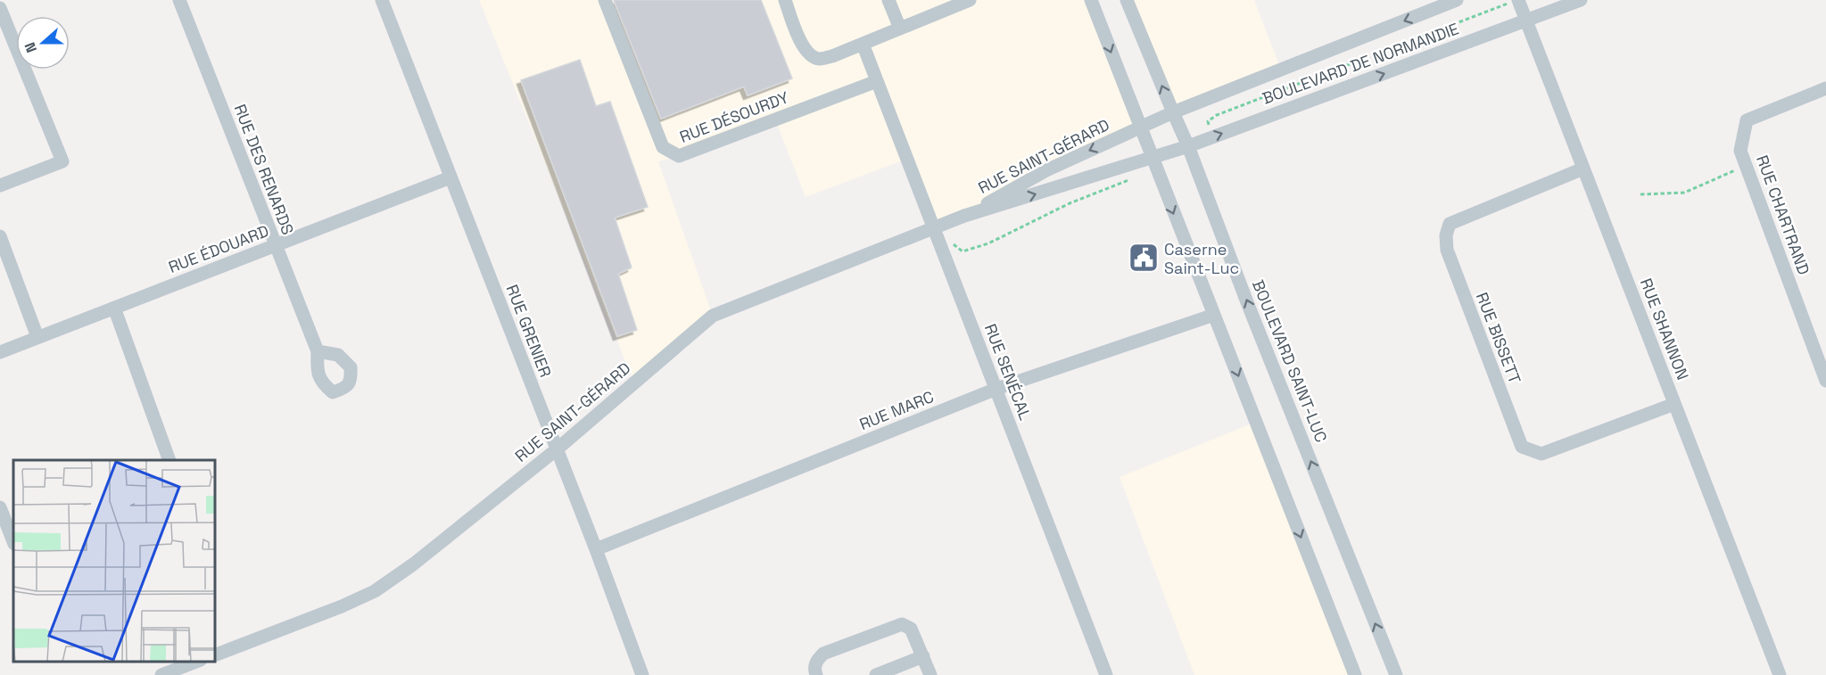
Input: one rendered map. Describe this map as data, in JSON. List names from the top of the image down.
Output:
{
  "streets": {
    "street": [
      "BOULEVARD DE NORMANDIE",
      "RUE DÉSOURDY",
      "RUE SAINT-GÉRARD",
      "RUE DES RENARDS",
      "RUE CHARTRAND",
      "RUE ÉDOUARD",
      "RUE SHANNON",
      "RUE GRENIER",
      "RUE BISSETT",
      "BOULEVARD SAINT-LUC",
      "RUE SENÉCAL",
      "RUE MARC"
    ]
  },
  "crossings": [
    ["BOULEVARD DE NORMANDIE", "RUE SAINT-GÉRARD"],
    ["BOULEVARD DE NORMANDIE", "RUE SHANNON"],
    ["BOULEVARD DE NORMANDIE", "BOULEVARD SAINT-LUC"],
    ["RUE DÉSOURDY", "RUE SENÉCAL"],
    ["RUE SAINT-GÉRARD", "RUE GRENIER"],
    ["RUE SAINT-GÉRARD", "RUE SENÉCAL"],
    ["RUE DES RENARDS", "RUE ÉDOUARD"],
    ["RUE ÉDOUARD", "RUE GRENIER"],
    ["RUE SHANNON", "RUE BISSETT"],
    ["RUE GRENIER", "RUE MARC"],
    ["RUE SENÉCAL", "RUE MARC"]
  ],
  "places": {
    "public building": ["Caserne Saint-Luc"]
  },
  "north": "left"
}
